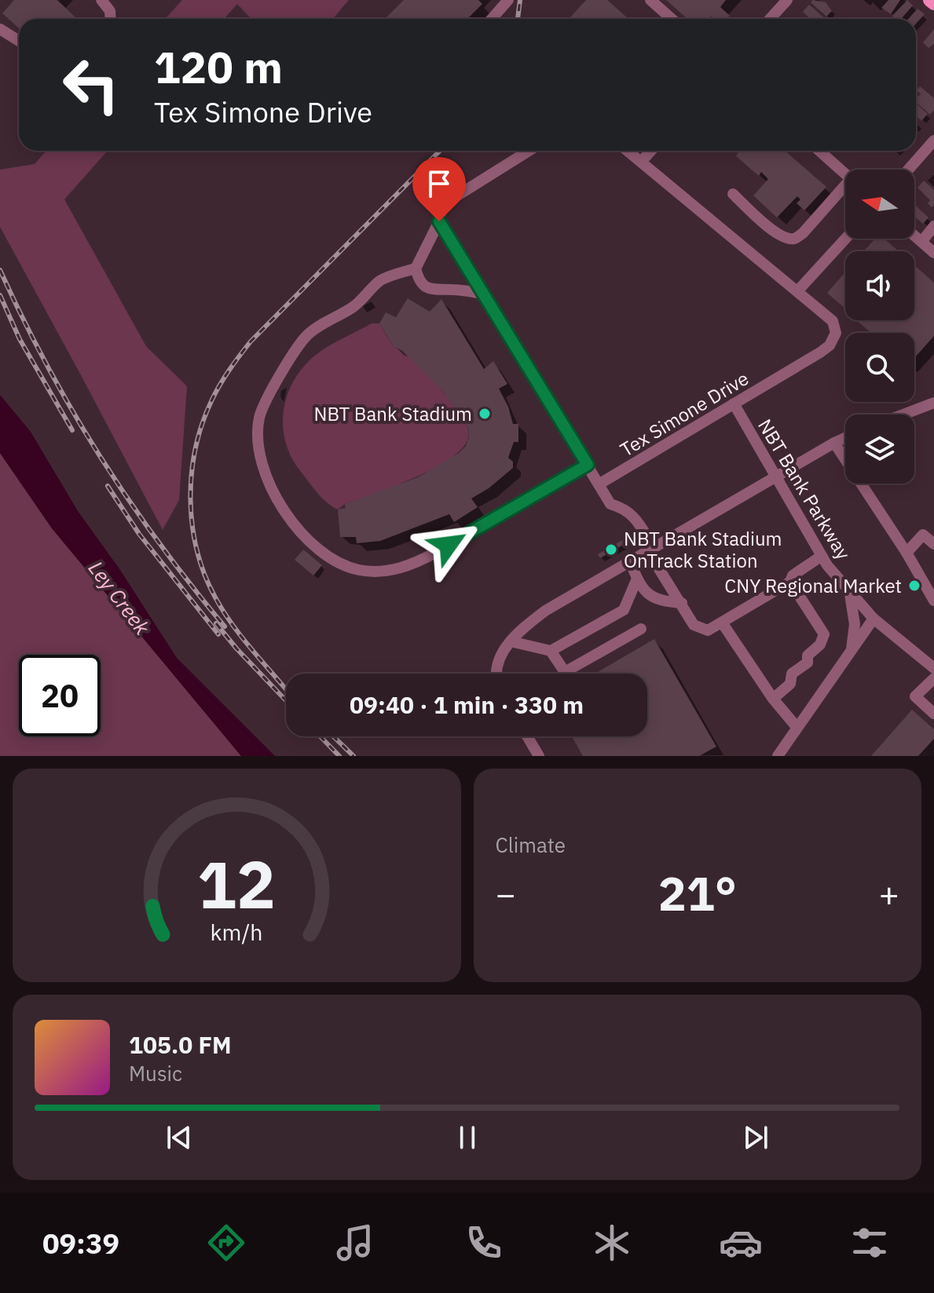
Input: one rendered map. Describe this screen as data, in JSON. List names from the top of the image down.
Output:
{
  "streets": {
    "street": ["Tex Simone Drive", "NBT Bank Parkway"]
  },
  "crossings": [
    ["Tex Simone Drive", "NBT Bank Parkway"]
  ],
  "water": ["Ley Creek"],
  "places": ["NBT Bank Stadium", "NBT Bank Stadium OnTrack Station", "CNY Regional Market"],
  "north": "left",
  "page": {
    "turn": ["120 m", "Tex Simone Drive"],
    "limit": "20",
    "trip": "09:40 · 1 min · 330 m",
    "tile": "Climate",
    "heat": ["−", "21°", "+"],
    "song": ["105.0 FM", "Music"],
    "tabs": "09:39",
    "gauge": ["12", "km/h"]
  }
}
